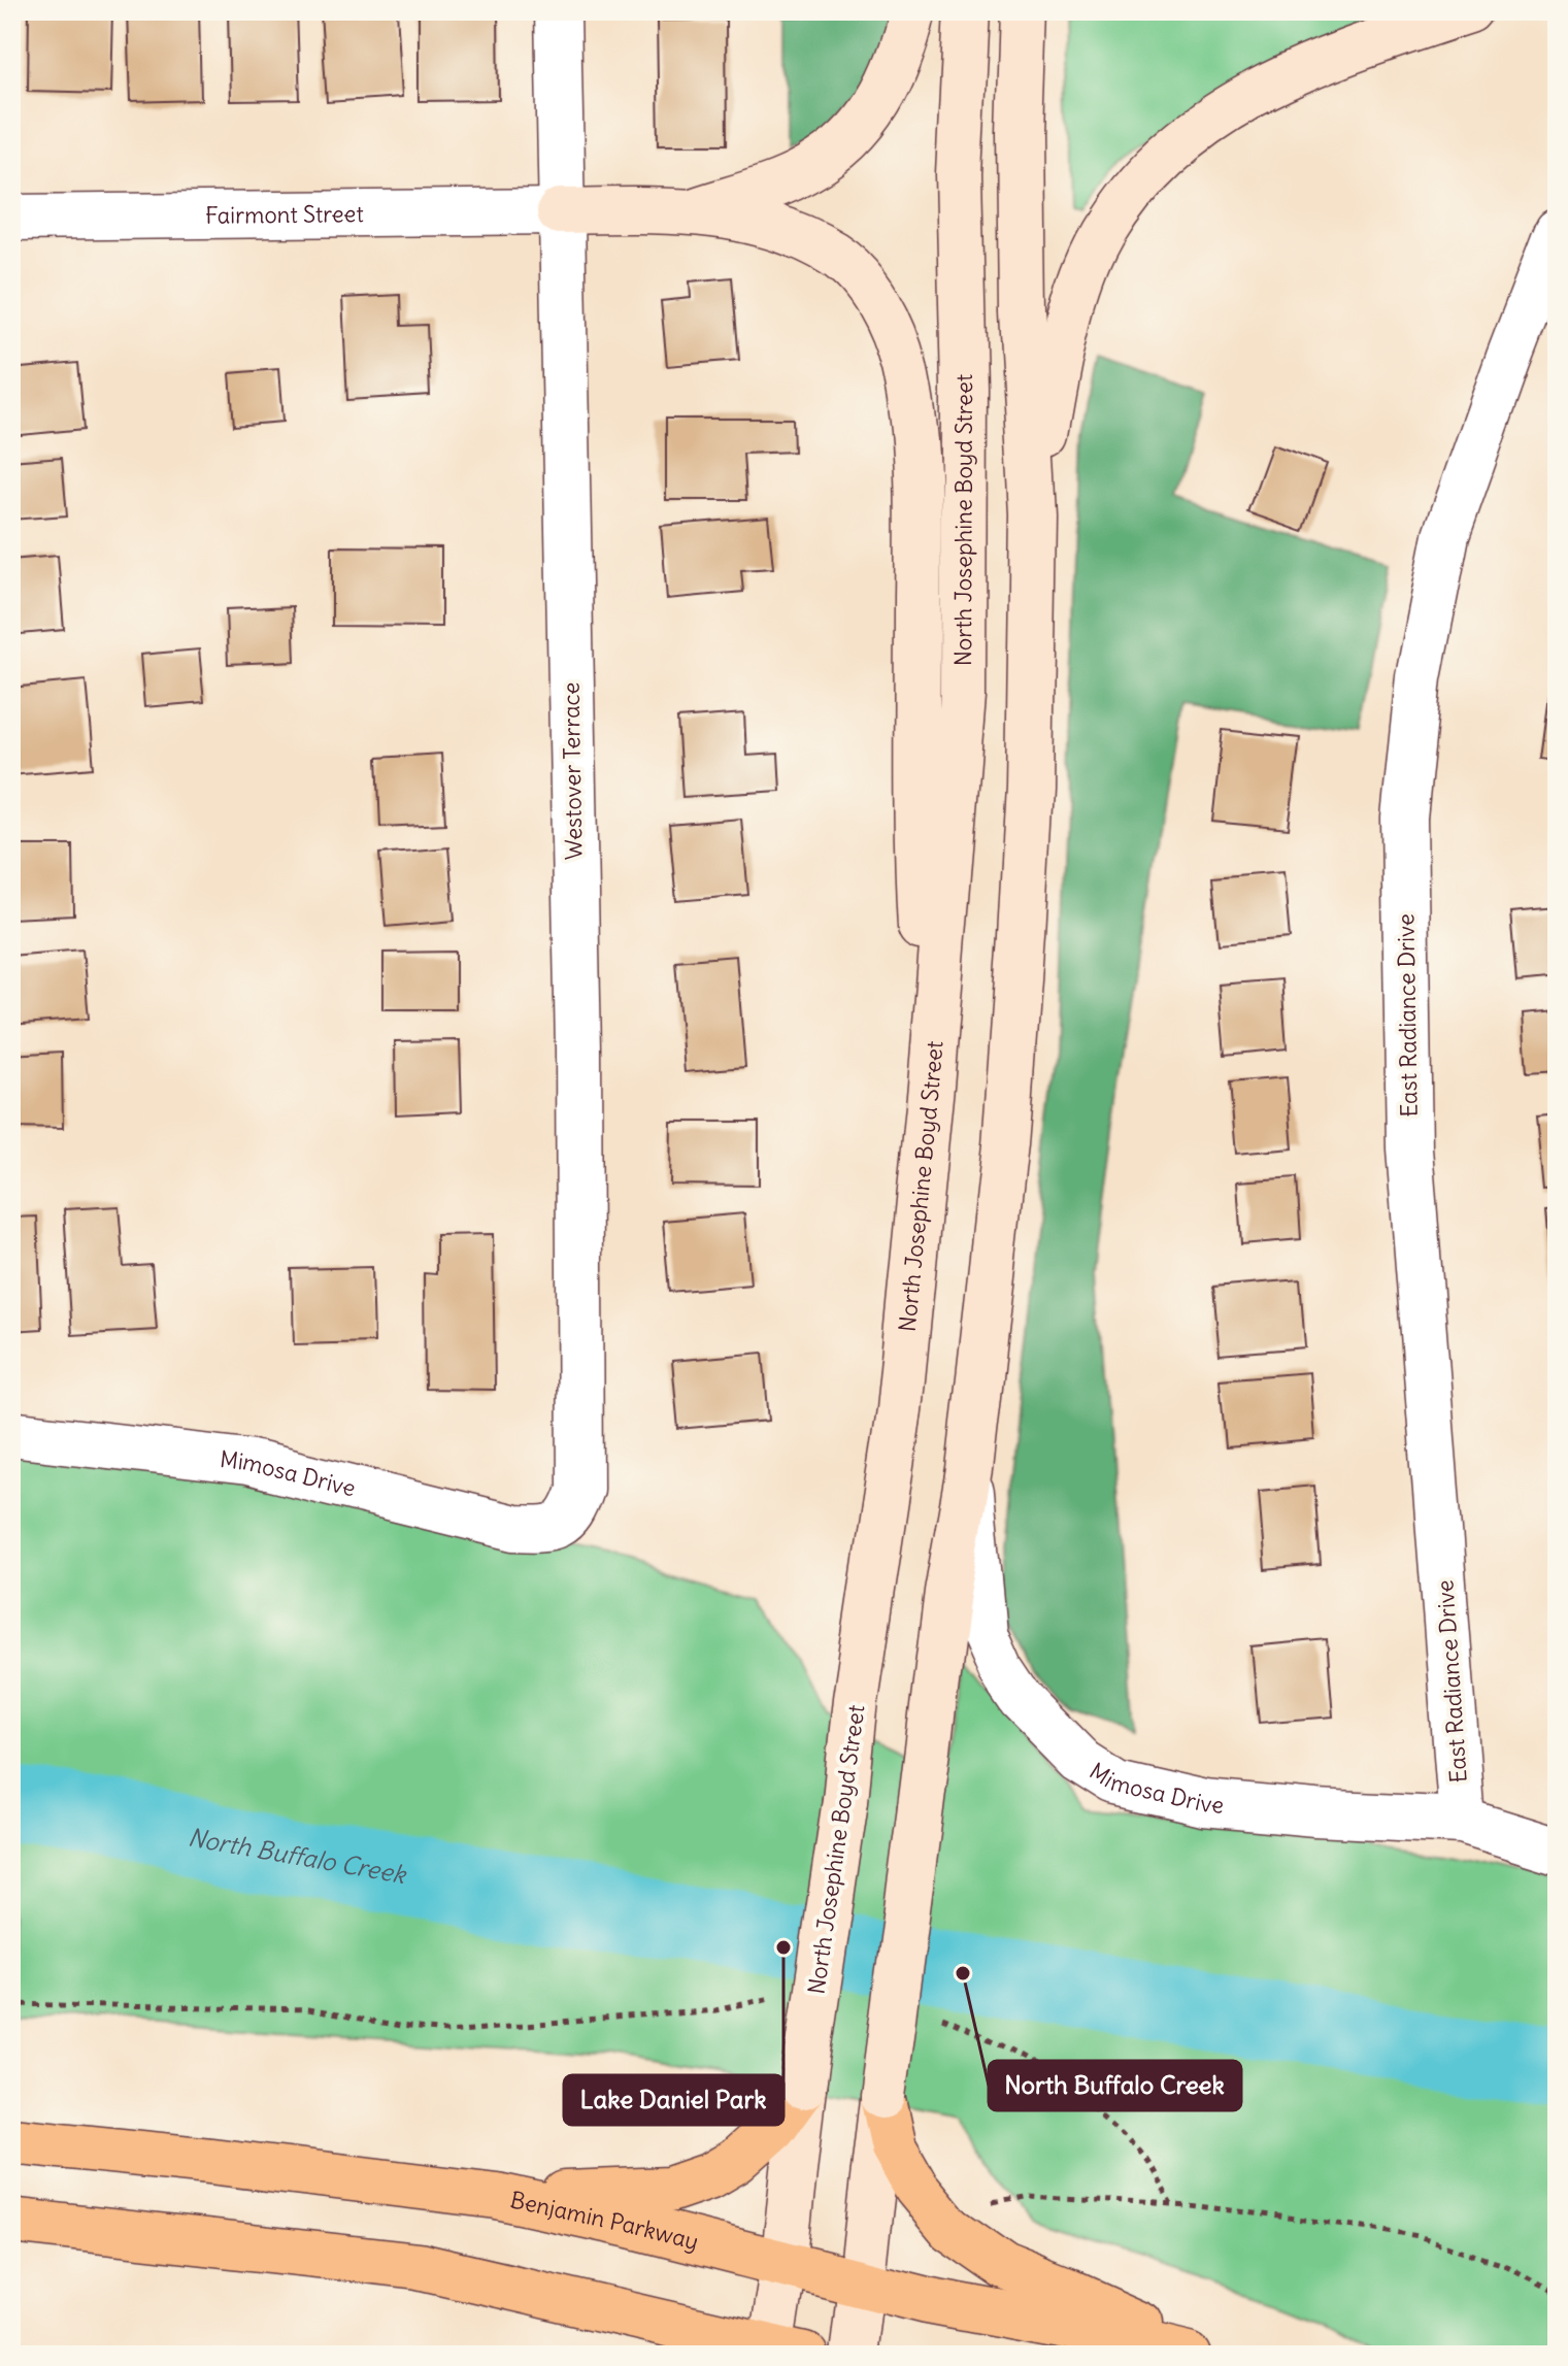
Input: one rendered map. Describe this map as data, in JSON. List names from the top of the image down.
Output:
{
  "streets": {
    "main road": ["North Josephine Boyd Street", "Benjamin Parkway"],
    "street": [
      "Fairmont Street",
      "Westover Terrace",
      "East Radiance Drive",
      "Mimosa Drive"
    ]
  },
  "crossings": [
    ["Fairmont Street", "Westover Terrace"],
    ["North Josephine Boyd Street", "Benjamin Parkway"],
    ["Westover Terrace", "Mimosa Drive"],
    ["East Radiance Drive", "Mimosa Drive"]
  ],
  "water": ["North Buffalo Creek"],
  "places": ["Lake Daniel Park", "North Buffalo Creek"]
}
